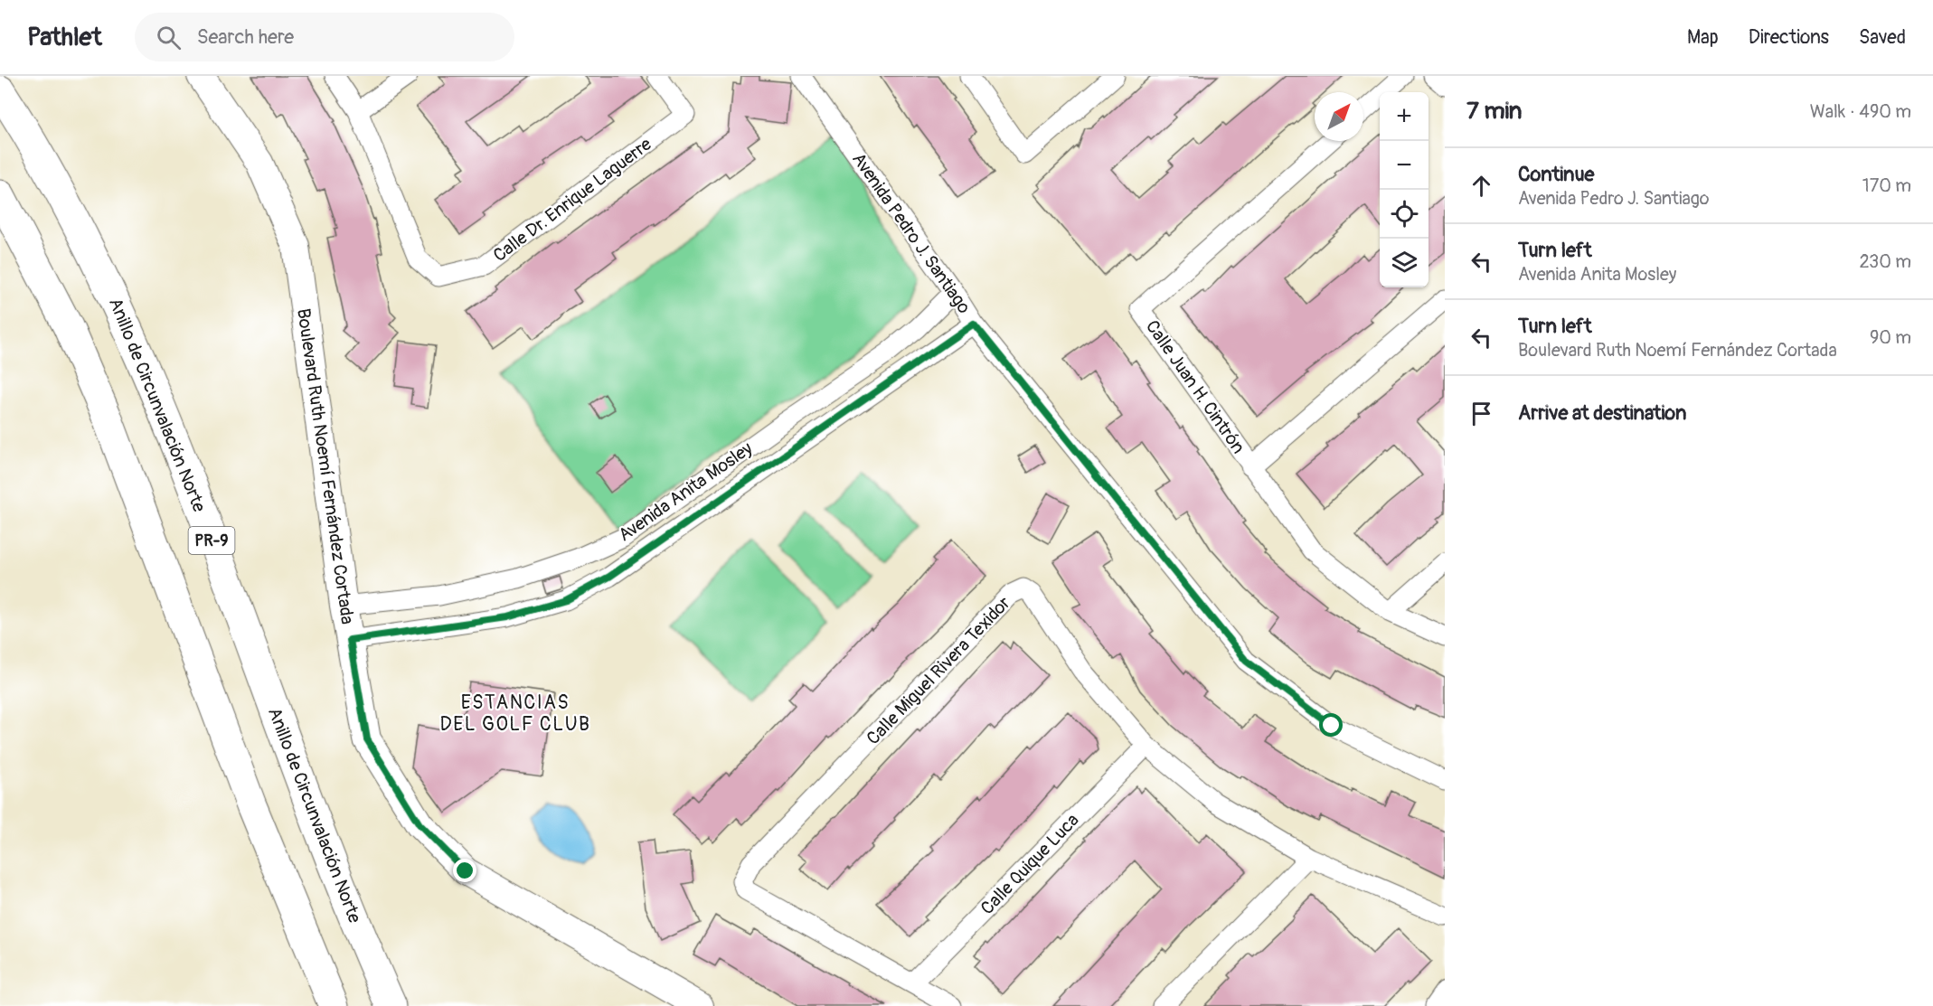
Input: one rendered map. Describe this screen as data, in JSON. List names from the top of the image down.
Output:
{
  "streets": {
    "highway": ["Anillo de Circunvalación Norte", "PR-9"],
    "street": [
      "Calle Dr. Enrique Laguerre",
      "Avenida Pedro J. Santiago",
      "Calle Juan H. Cintrón",
      "Boulevard Ruth Noemí Fernández Cortada",
      "Avenida Anita Mosley",
      "Calle Miguel Rivera Texidor",
      "Calle Quique Luca"
    ]
  },
  "crossings": [
    ["Avenida Pedro J. Santiago", "Avenida Anita Mosley"],
    ["Boulevard Ruth Noemí Fernández Cortada", "Avenida Anita Mosley"],
    ["Calle Miguel Rivera Texidor", "Calle Quique Luca"]
  ],
  "districts": ["ESTANCIAS DEL GOLF CLUB"],
  "north": "top right",
  "page": {
    "header": "Pathlet",
    "search": "Search here",
    "nav": ["Map", "Directions", "Saved"],
    "heading": ["7 min", "Walk · 490 m"],
    "map_buttons": ["+", "−"],
    "list": [
      ["Continue", "Avenida Pedro J. Santiago", "170 m"],
      ["Turn left", "Avenida Anita Mosley", "230 m"],
      ["Turn left", "Boulevard Ruth Noemí Fernández Cortada", "90 m"],
      "Arrive at destination"
    ]
  }
}
